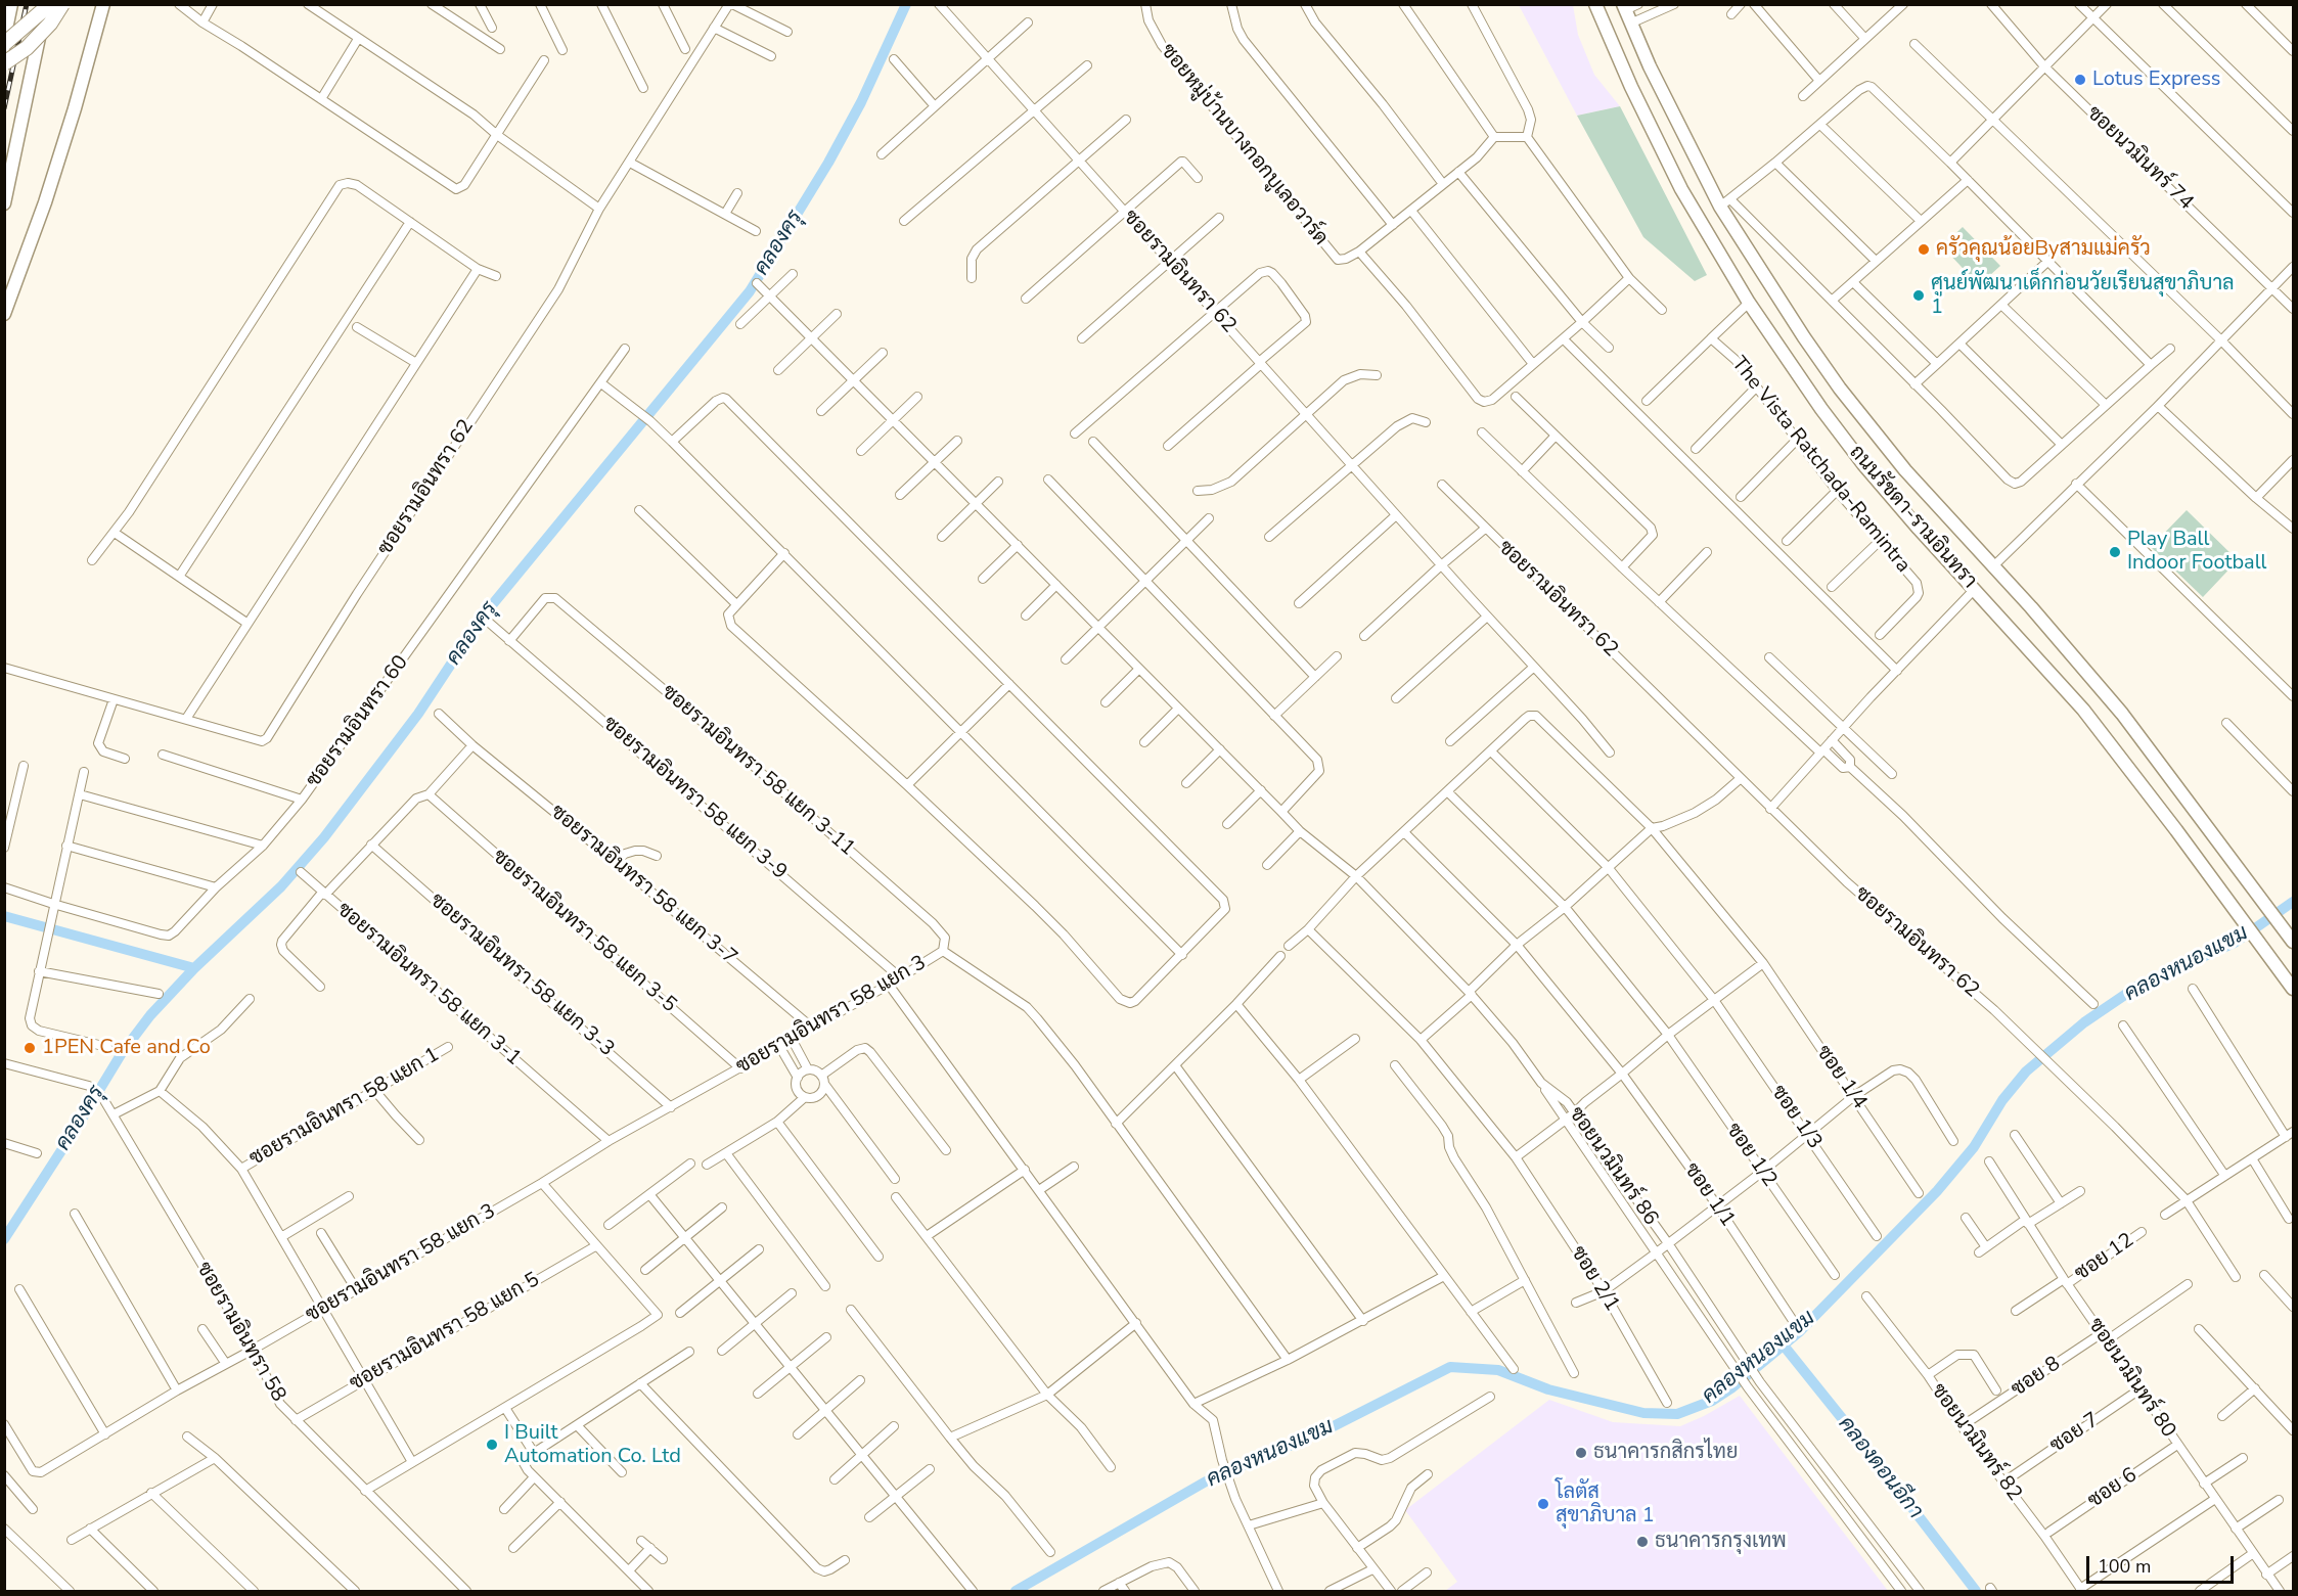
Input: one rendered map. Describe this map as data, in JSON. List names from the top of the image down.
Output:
{
  "streets": {
    "main road": ["ถนนรัชดา-รามอินทรา"],
    "street": [
      "ซอยหมู่บ้านบางกอกบูเลอวาร์ด",
      "ซอยนวมินทร์ 74",
      "ซอยรามอินทรา 62",
      "The Vista Ratchada-Ramintra",
      "ซอยรามอินทรา 60",
      "ซอยรามอินทรา 58 แยก 3-11",
      "ซอยรามอินทรา 58 แยก 3-9",
      "ซอยรามอินทรา 58 แยก 3-7",
      "ซอยรามอินทรา 58 แยก 3-5",
      "ซอยรามอินทรา 58 แยก 3-3",
      "ซอยรามอินทรา 58 แยก 3-1",
      "ซอยรามอินทรา 58 แยก 3",
      "ซอย 1/4",
      "ซอยรามอินทรา 58 แยก 1",
      "ซอย 1/3",
      "ซอย 1/2",
      "ซอยนวมินทร์ 86",
      "ซอย 1/1",
      "ซอย 12",
      "ซอย 2/1",
      "ซอยรามอินทรา 58",
      "ซอยรามอินทรา 58 แยก 5",
      "ซอย 8",
      "ซอยนวมินทร์ 80",
      "ซอย 7",
      "ซอยนวมินทร์ 82",
      "ซอย 6"
    ]
  },
  "crossings": [
    ["ซอยรามอินทรา 58 แยก 3-11", "ซอยรามอินทรา 58 แยก 3-9"],
    ["ซอยรามอินทรา 58 แยก 3-11", "ซอยรามอินทรา 58 แยก 3"],
    ["ซอยรามอินทรา 58 แยก 3-9", "ซอยรามอินทรา 58 แยก 3"],
    ["ซอยรามอินทรา 58 แยก 3-7", "ซอยรามอินทรา 58 แยก 3-1"],
    ["ซอยรามอินทรา 58 แยก 3-7", "ซอยรามอินทรา 58 แยก 3"],
    ["ซอยรามอินทรา 58 แยก 3-5", "ซอยรามอินทรา 58 แยก 3-1"],
    ["ซอยรามอินทรา 58 แยก 3-5", "ซอยรามอินทรา 58 แยก 3"],
    ["ซอยรามอินทรา 58 แยก 3-3", "ซอยรามอินทรา 58 แยก 3-1"],
    ["ซอยรามอินทรา 58 แยก 3-3", "ซอยรามอินทรา 58 แยก 3"],
    ["ซอยรามอินทรา 58 แยก 3-1", "ซอยรามอินทรา 58 แยก 3"],
    ["ซอยรามอินทรา 58 แยก 3", "ซอยรามอินทรา 58"],
    ["ซอย 1/4", "ซอย 1/3"],
    ["ซอย 12", "ซอยนวมินทร์ 80"],
    ["ซอยรามอินทรา 58", "ซอยรามอินทรา 58 แยก 5"],
    ["ซอย 8", "ซอยนวมินทร์ 80"],
    ["ซอยนวมินทร์ 80", "ซอย 7"],
    ["ซอยนวมินทร์ 80", "ซอย 6"]
  ],
  "water": ["คลองครุ", "คลองหนองแขม", "คลองดอนอีกา"],
  "places": [
    "Lotus Express",
    "ครัวคุณน้อยByสามแม่ครัว",
    "ศูนย์พัฒนาเด็กก่อนวัยเรียนสุขาภิบาล 1",
    "Play Ball Indoor Football",
    "1PEN Cafe and Co",
    "I Built Automation Co. Ltd",
    "ธนาคารกสิกรไทย",
    "โลตัส สุขาภิบาล 1",
    "ธนาคารกรุงเทพ"
  ],
  "scale_bar": "100 m"
}
